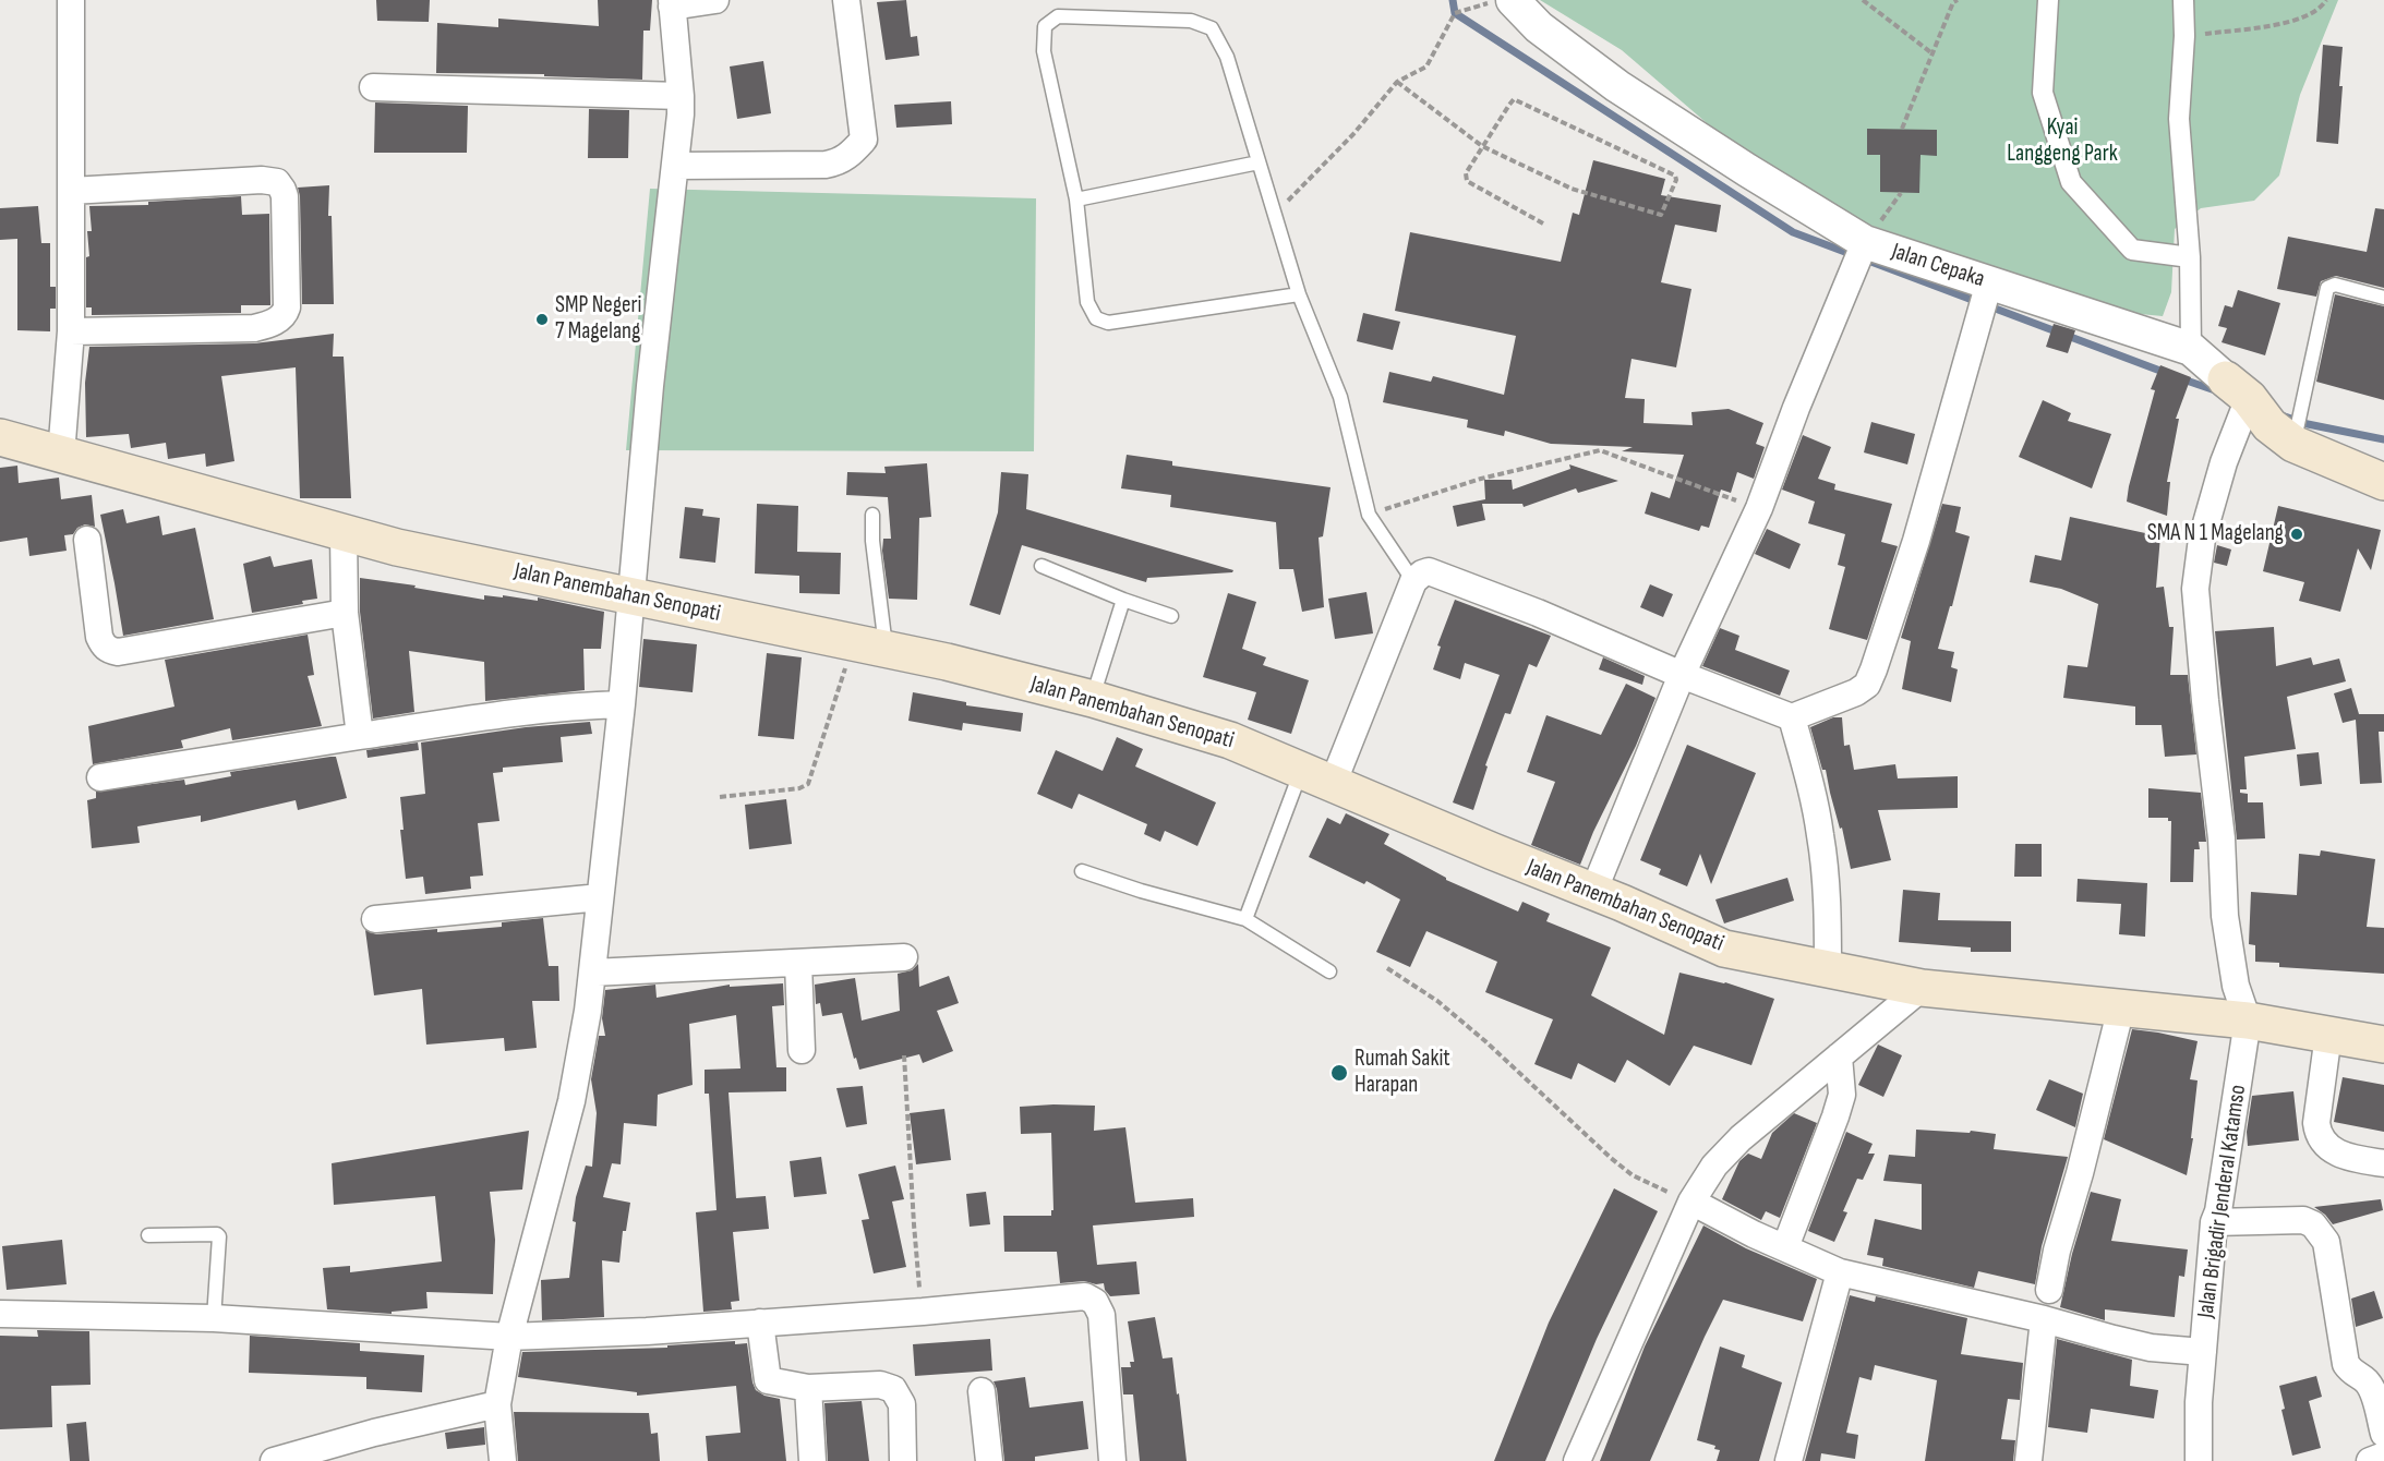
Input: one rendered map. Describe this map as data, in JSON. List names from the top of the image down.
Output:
{
  "streets": {
    "main road": ["Jalan Cepaka", "Jalan Panembahan Senopati"],
    "street": ["Jalan Brigadir Jenderal Katamso"]
  },
  "crossings": [
    ["Jalan Panembahan Senopati", "Jalan Brigadir Jenderal Katamso"]
  ],
  "parks": ["Kyai Langgeng Park"],
  "places": ["SMP Negeri 7 Magelang", "SMA N 1 Magelang", "Rumah Sakit Harapan"]
}
